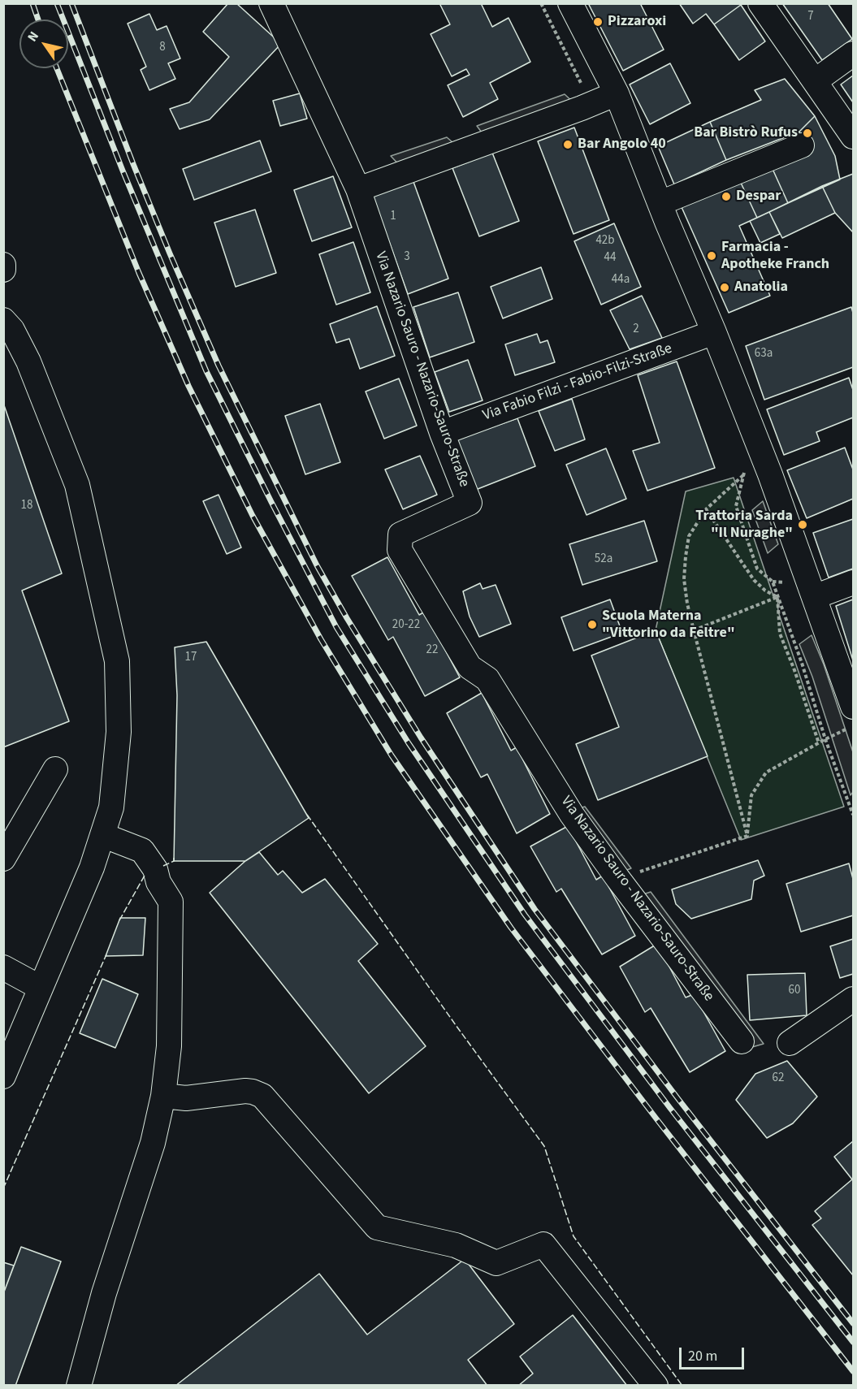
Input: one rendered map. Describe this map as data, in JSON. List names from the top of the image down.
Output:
{
  "streets": {
    "street": ["Via Nazario Sauro - Nazario-Sauro-Straße", "Via Fabio Filzi - Fabio-Filzi-Straße"]
  },
  "crossings": [
    ["Via Nazario Sauro - Nazario-Sauro-Straße", "Via Fabio Filzi - Fabio-Filzi-Straße"]
  ],
  "places": [
    "Pizzaroxi",
    "Bar Bistrò Rufus",
    "Bar Angolo 40",
    "Despar",
    "Farmacia - Apotheke Franch",
    "Anatolia",
    "Trattoria Sarda \"Il Nuraghe\"",
    "Scuola Materna \"Vittorino da Feltre\""
  ],
  "house_numbers": [
    "7",
    "8",
    "1",
    "42b",
    "3",
    "44",
    "44a",
    "2",
    "63a",
    "18",
    "52a",
    "20-22",
    "22",
    "17",
    "60",
    "62"
  ],
  "scale_bar": "20 m",
  "north": "top left"
}
